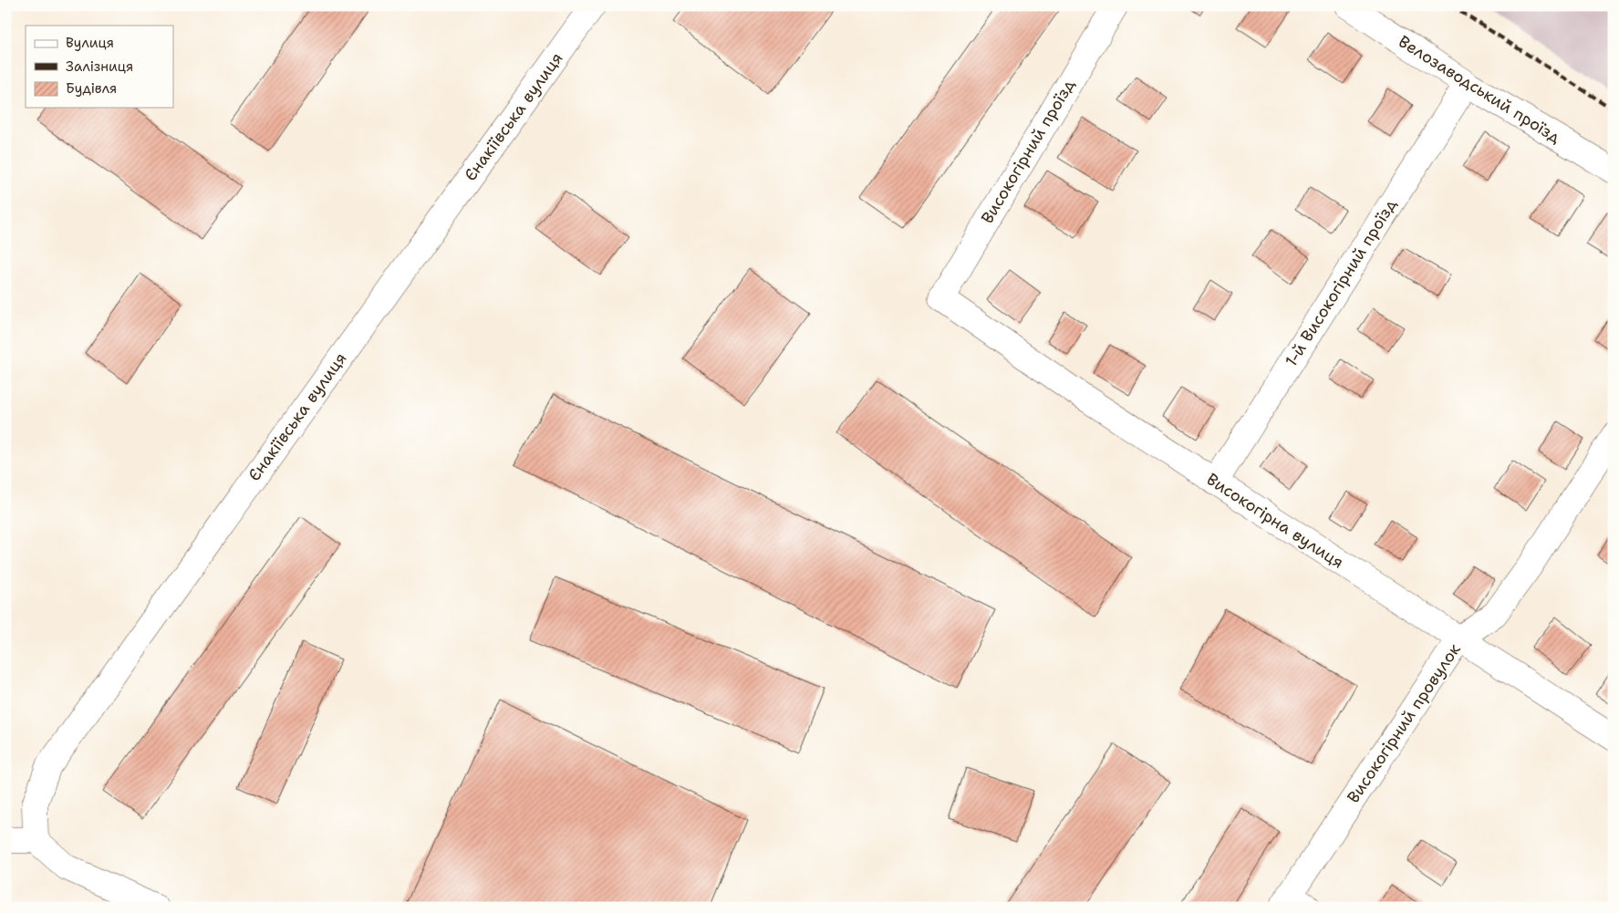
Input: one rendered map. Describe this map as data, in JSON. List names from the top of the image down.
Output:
{
  "streets": {
    "street": [
      "Велозаводський проїзд",
      "Єнакіївська вулиця",
      "Високогірний проїзд",
      "1-й Високогірний проїзд",
      "Високогірна вулиця",
      "Високогірний провулок"
    ]
  },
  "crossings": [
    ["Велозаводський проїзд", "1-й Високогірний проїзд"],
    ["Високогірний проїзд", "Високогірна вулиця"],
    ["1-й Високогірний проїзд", "Високогірна вулиця"],
    ["Високогірна вулиця", "Високогірний провулок"]
  ],
  "legend": ["Вулиця", "Залізниця", "Будівля"]
}
